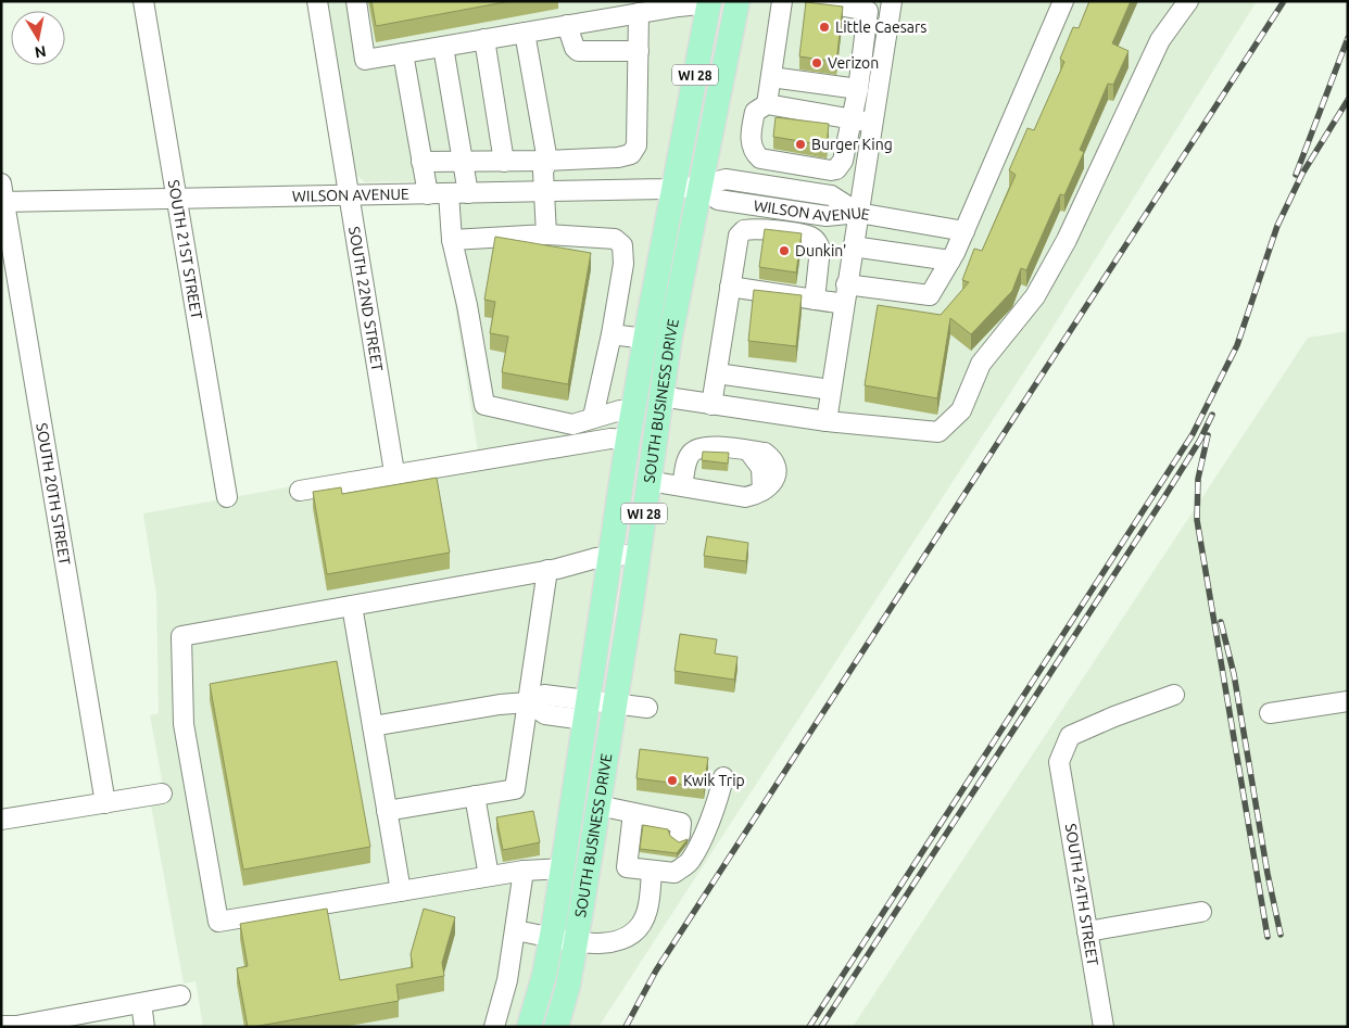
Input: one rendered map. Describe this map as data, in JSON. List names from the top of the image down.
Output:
{
  "streets": {
    "main road": ["WI 28", "SOUTH BUSINESS DRIVE"],
    "street": [
      "WILSON AVENUE",
      "SOUTH 21ST STREET",
      "SOUTH 22ND STREET",
      "SOUTH 20TH STREET",
      "SOUTH 24TH STREET"
    ]
  },
  "crossings": [
    ["WILSON AVENUE", "SOUTH 21ST STREET"],
    ["WILSON AVENUE", "SOUTH 22ND STREET"],
    ["WILSON AVENUE", "SOUTH BUSINESS DRIVE"],
    ["WILSON AVENUE", "SOUTH 20TH STREET"]
  ],
  "places": [
    "Little Caesars",
    "Verizon",
    "Burger King",
    "Dunkin'",
    "Kwik Trip"
  ],
  "north": "bottom"
}
